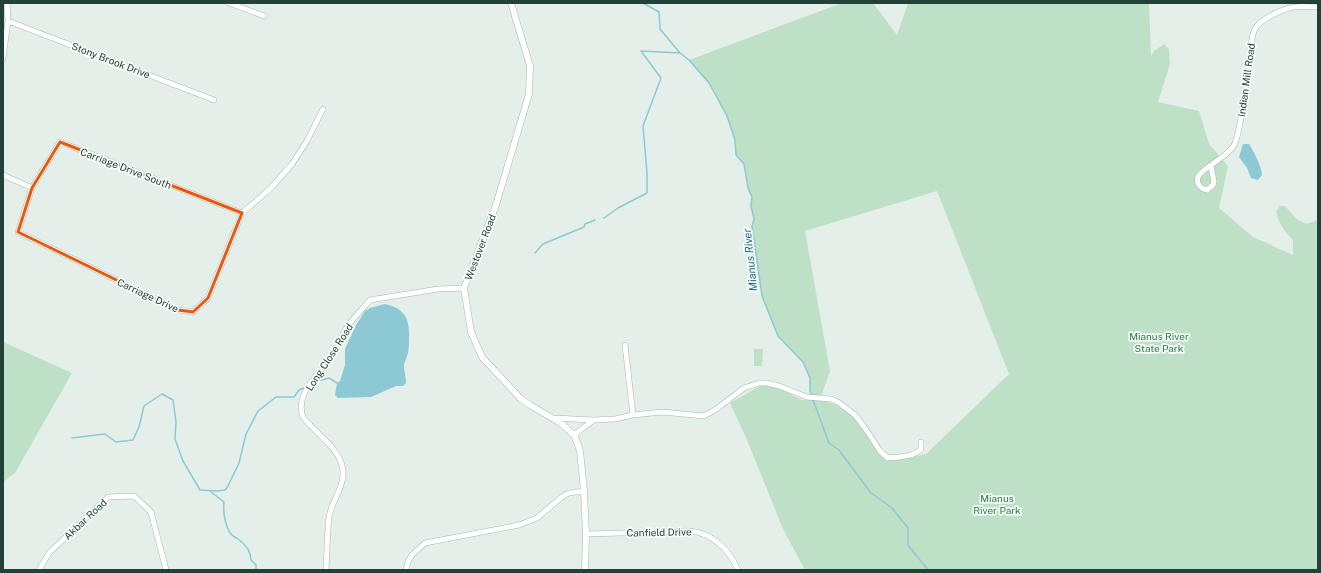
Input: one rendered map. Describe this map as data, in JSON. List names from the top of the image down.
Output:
{
  "streets": {
    "street": [
      "Stony Brook Drive",
      "Indian Mill Road",
      "Carriage Drive South",
      "Westover Road",
      "Carriage Drive",
      "Long Close Road",
      "Akbar Road",
      "Canfield Drive"
    ]
  },
  "crossings": [
    ["Carriage Drive South", "Carriage Drive"],
    ["Westover Road", "Long Close Road"],
    ["Westover Road", "Canfield Drive"]
  ],
  "water": ["Mianus River"],
  "parks": ["Mianus River State Park", "Mianus River Park"]
}
